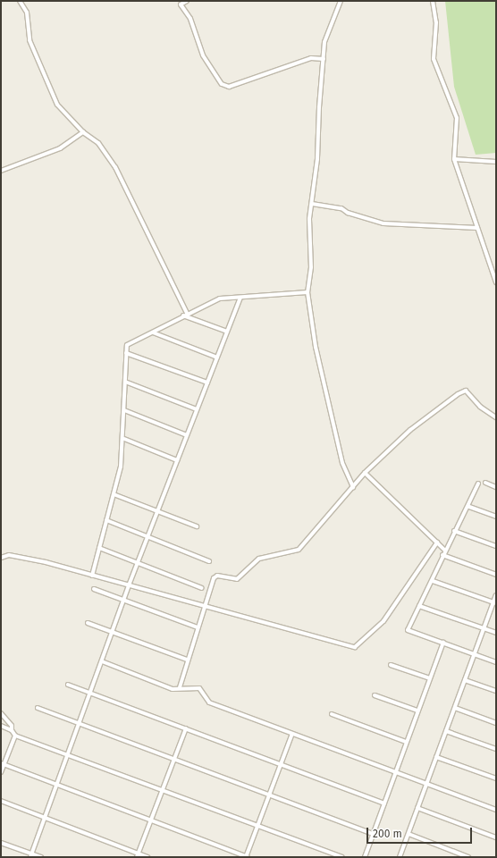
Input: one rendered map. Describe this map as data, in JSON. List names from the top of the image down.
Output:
{
  "scale_bar": "200 m"
}
